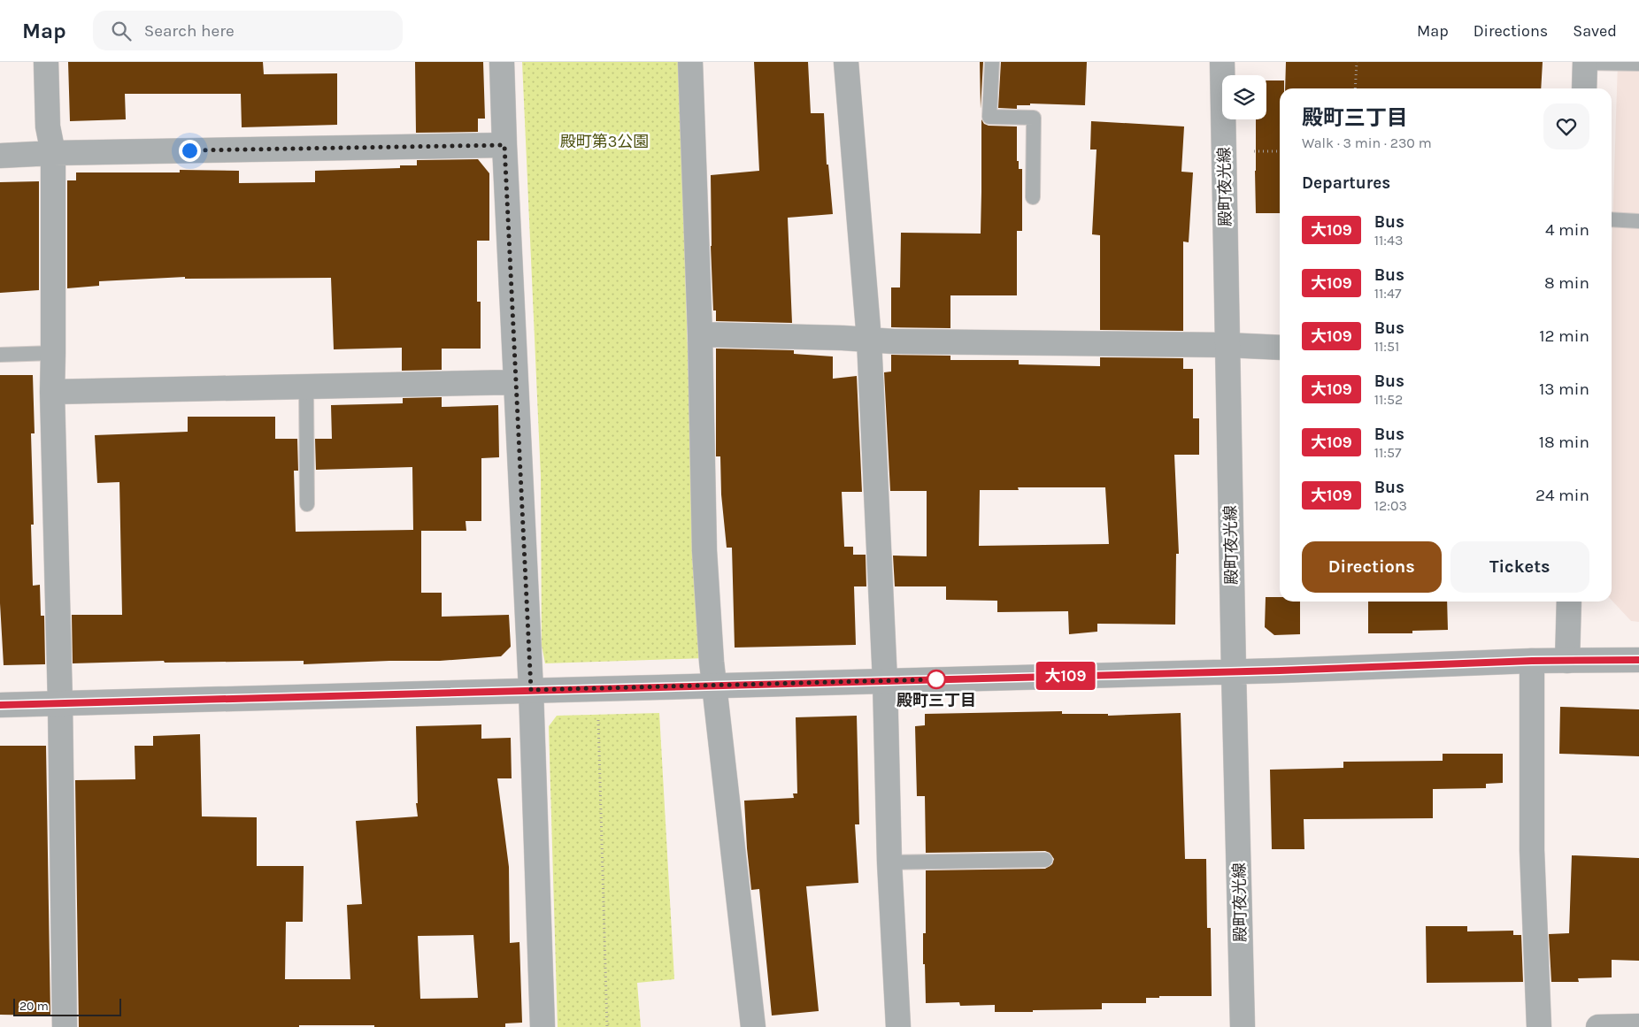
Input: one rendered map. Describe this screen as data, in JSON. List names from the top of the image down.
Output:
{
  "streets": {
    "street": ["殿町夜光線"]
  },
  "parks": ["殿町第3公園"],
  "places": ["殿町三丁目"],
  "lines": ["bus line 大109"],
  "scale_bar": "20 m",
  "page": {
    "header": "Map",
    "search": "Search here",
    "nav": ["Map", "Directions", "Saved"],
    "on_map": "大109",
    "heading": [
      ["殿町三丁目", "Walk · 3 min · 230 m"],
      "Departures"
    ],
    "list": [
      {
        "mark": "大109",
        "name": "Bus",
        "note": "11:43",
        "value": "4 min"
      },
      {
        "mark": "大109",
        "name": "Bus",
        "note": "11:47",
        "value": "8 min"
      },
      {
        "mark": "大109",
        "name": "Bus",
        "note": "11:51",
        "value": "12 min"
      },
      {
        "mark": "大109",
        "name": "Bus",
        "note": "11:52",
        "value": "13 min"
      },
      {
        "mark": "大109",
        "name": "Bus",
        "note": "11:57",
        "value": "18 min"
      },
      {
        "mark": "大109",
        "name": "Bus",
        "note": "12:03",
        "value": "24 min"
      }
    ],
    "buttons": ["Directions", "Tickets"],
    "scale": "20 m"
  }
}
